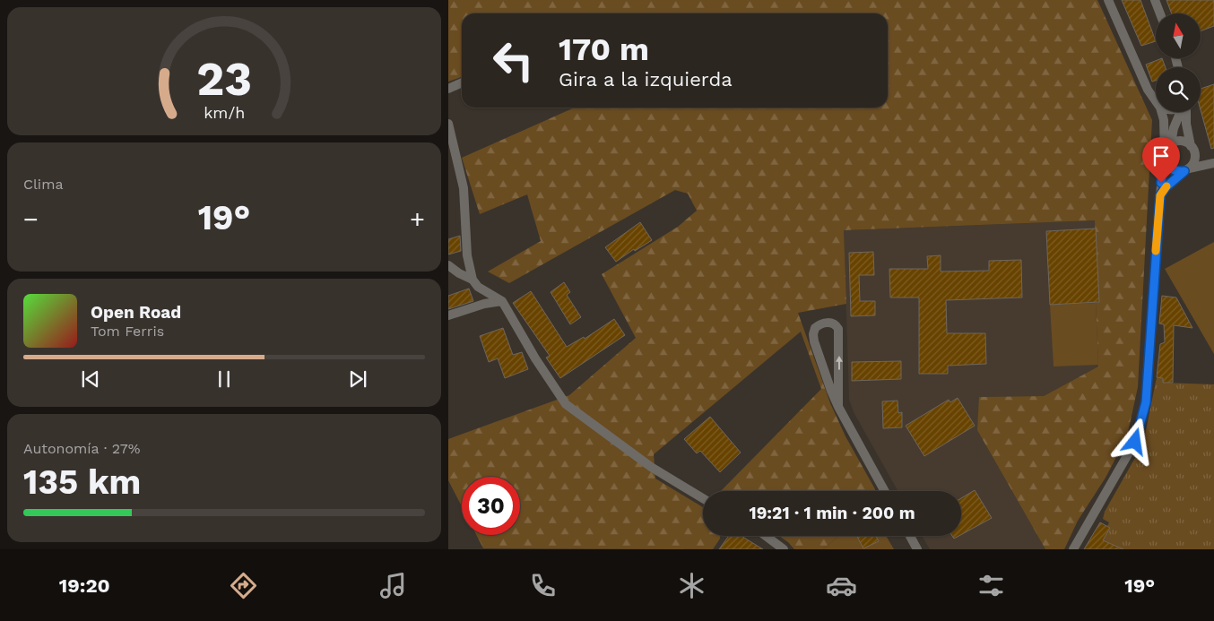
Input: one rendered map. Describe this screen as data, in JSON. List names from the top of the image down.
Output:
{
  "north": "top",
  "page": {
    "turn": ["170 m", "Gira a la izquierda"],
    "tile": [
      "Clima",
      ["Autonomía · 27%", "135 km"]
    ],
    "heat": ["−", "19°", "+"],
    "song": ["Open Road", "Tom Ferris"],
    "limit": "30",
    "trip": "19:21 · 1 min · 200 m",
    "tabs": ["19:20", "19°"],
    "gauge": ["23", "km/h"]
  }
}
